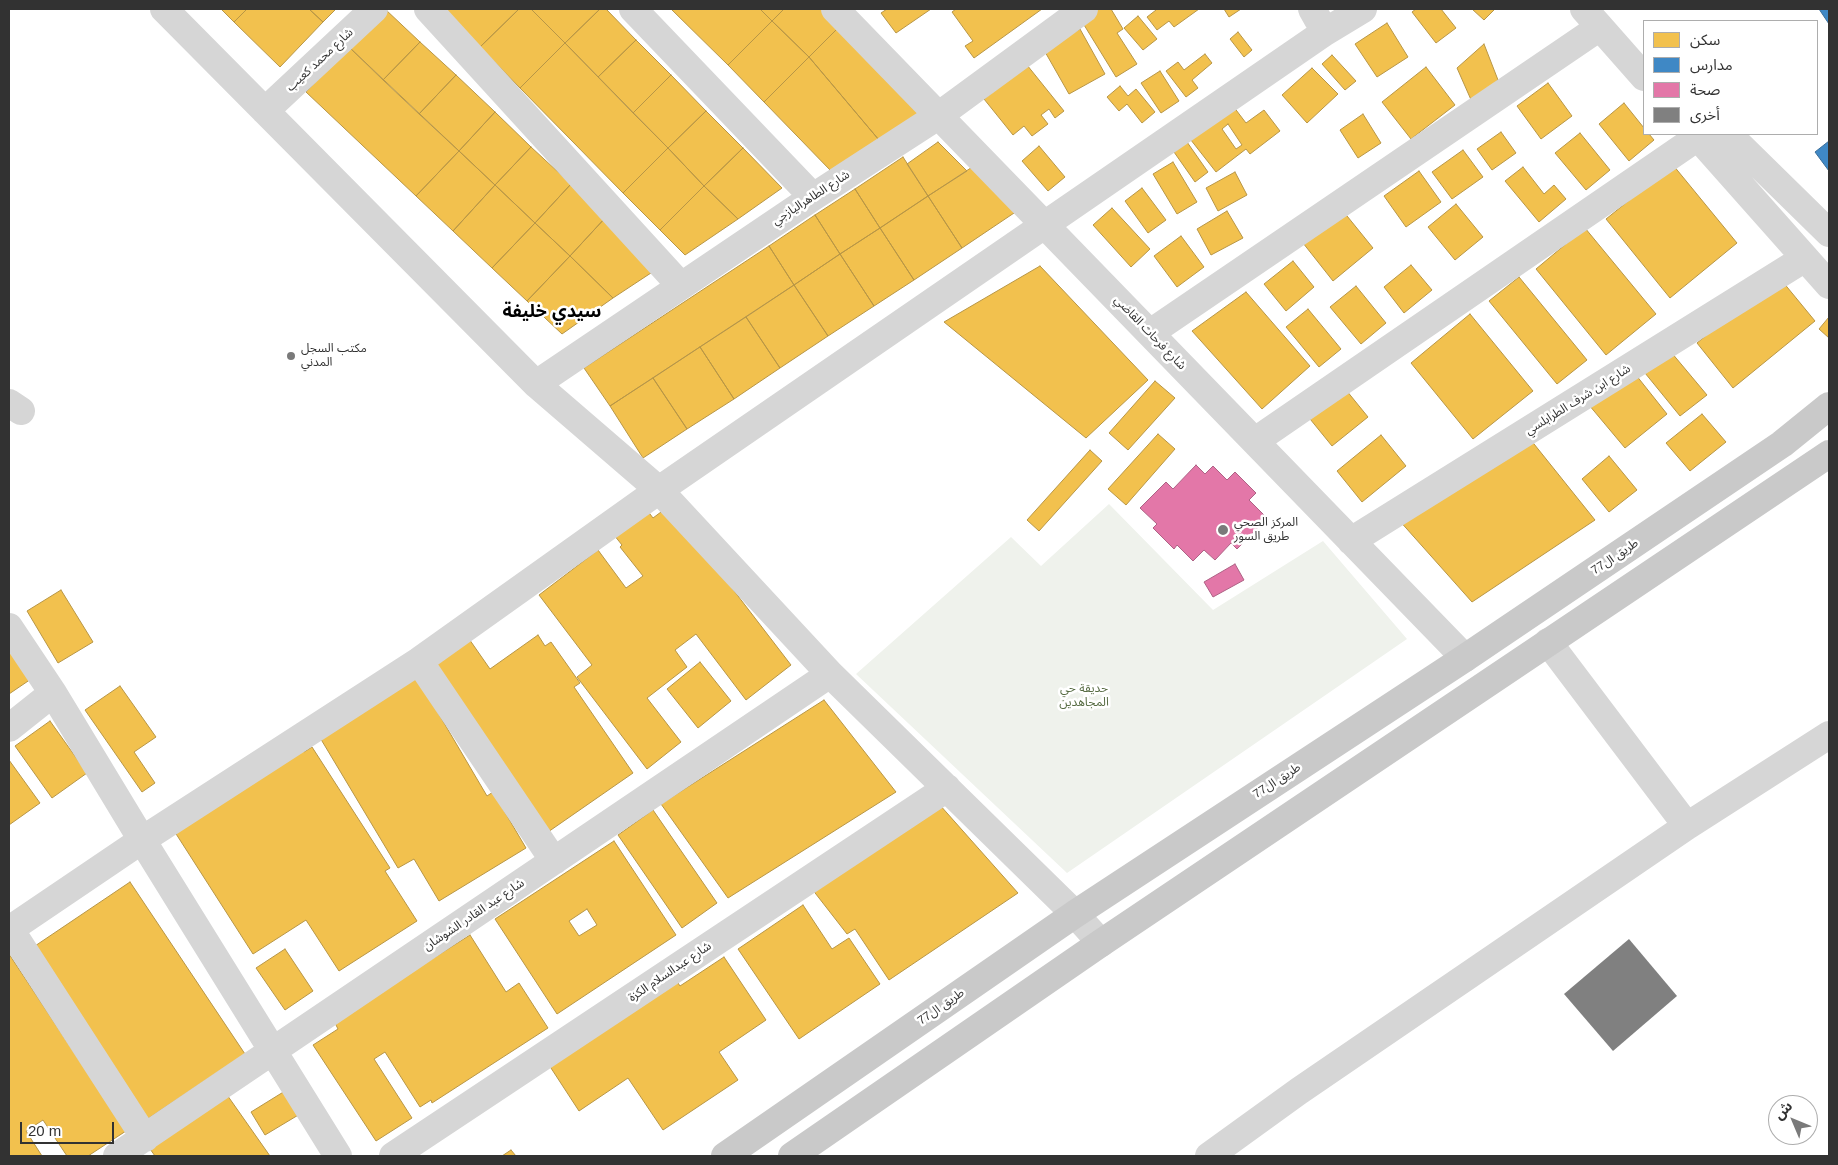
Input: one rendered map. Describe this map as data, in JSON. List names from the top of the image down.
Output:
{
  "streets": {
    "main road": ["طريق ال77"],
    "street": [
      "شارع محمد كعيب",
      "شارع الطاهراليازجي",
      "شارع فرحات القاضي",
      "شارع ابن شرف الطرابلسي",
      "شارع عبد القادر الشوشان",
      "شارع عبدالسلام الكزة"
    ]
  },
  "crossings": [
    ["شارع الطاهراليازجي", "شارع فرحات القاضي"],
    ["شارع فرحات القاضي", "شارع ابن شرف الطرابلسي"],
    ["شارع فرحات القاضي", "طريق ال77"]
  ],
  "districts": ["سيدي خليفة"],
  "parks": ["حديقة حي المجاهدين"],
  "places": ["مكتب السجل المدني", "المركز الصحي طريق السور"],
  "legend": [
    "سكن",
    "مدارس",
    "صحة",
    "أخرى"
  ],
  "scale_bar": "20 m",
  "north": "top left"
}
